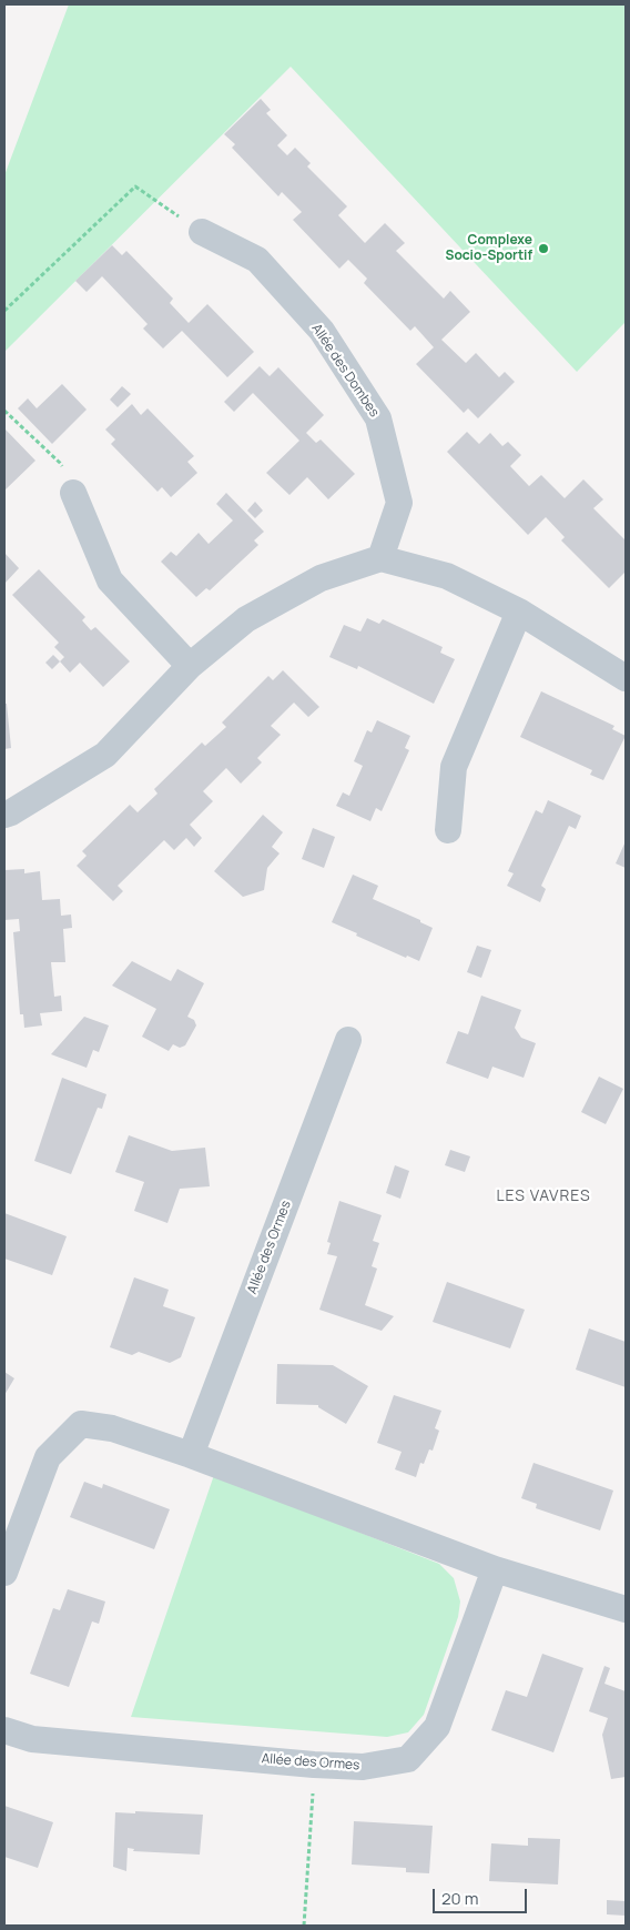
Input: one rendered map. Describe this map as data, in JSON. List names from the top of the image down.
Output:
{
  "streets": {
    "street": ["Allée des Dombes", "Allée des Ormes"]
  },
  "districts": ["LES VAVRES"],
  "places": ["Complexe Socio-Sportif"],
  "scale_bar": "20 m"
}
